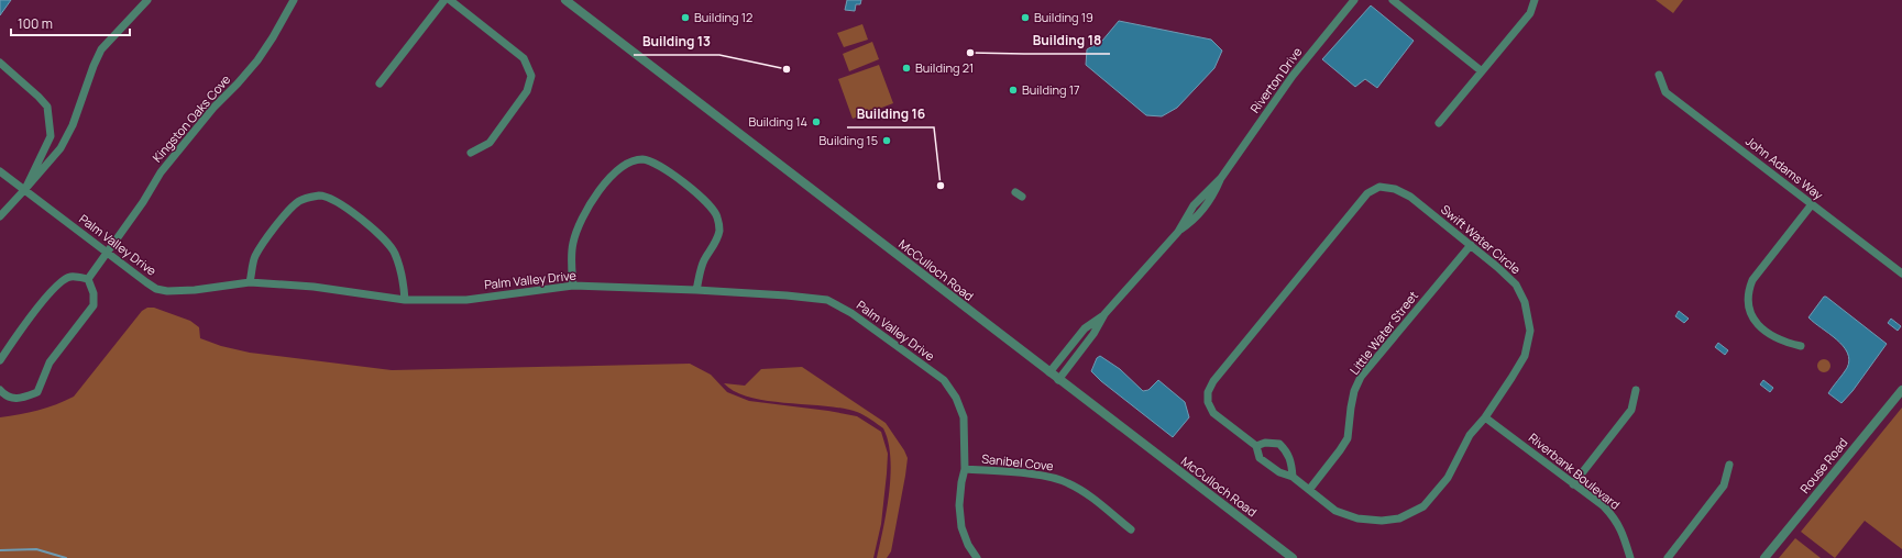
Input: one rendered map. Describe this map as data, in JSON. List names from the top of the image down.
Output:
{
  "streets": {
    "street": [
      "Riverton Drive",
      "Kingston Oaks Cove",
      "John Adams Way",
      "Swift Water Circle",
      "Palm Valley Drive",
      "McCulloch Road",
      "Little Water Street",
      "Sanibel Cove",
      "Rouse Road",
      "Riverbank Boulevard"
    ]
  },
  "crossings": [
    ["Riverton Drive", "McCulloch Road"],
    ["Kingston Oaks Cove", "Palm Valley Drive"],
    ["Swift Water Circle", "Little Water Street"],
    ["Swift Water Circle", "Riverbank Boulevard"],
    ["Palm Valley Drive", "Sanibel Cove"]
  ],
  "places": [
    "Building 12",
    "Building 19",
    "Building 18",
    "Building 21",
    "Building 13",
    "Building 17",
    "Building 14",
    "Building 15",
    "Building 16"
  ],
  "scale_bar": "100 m"
}
